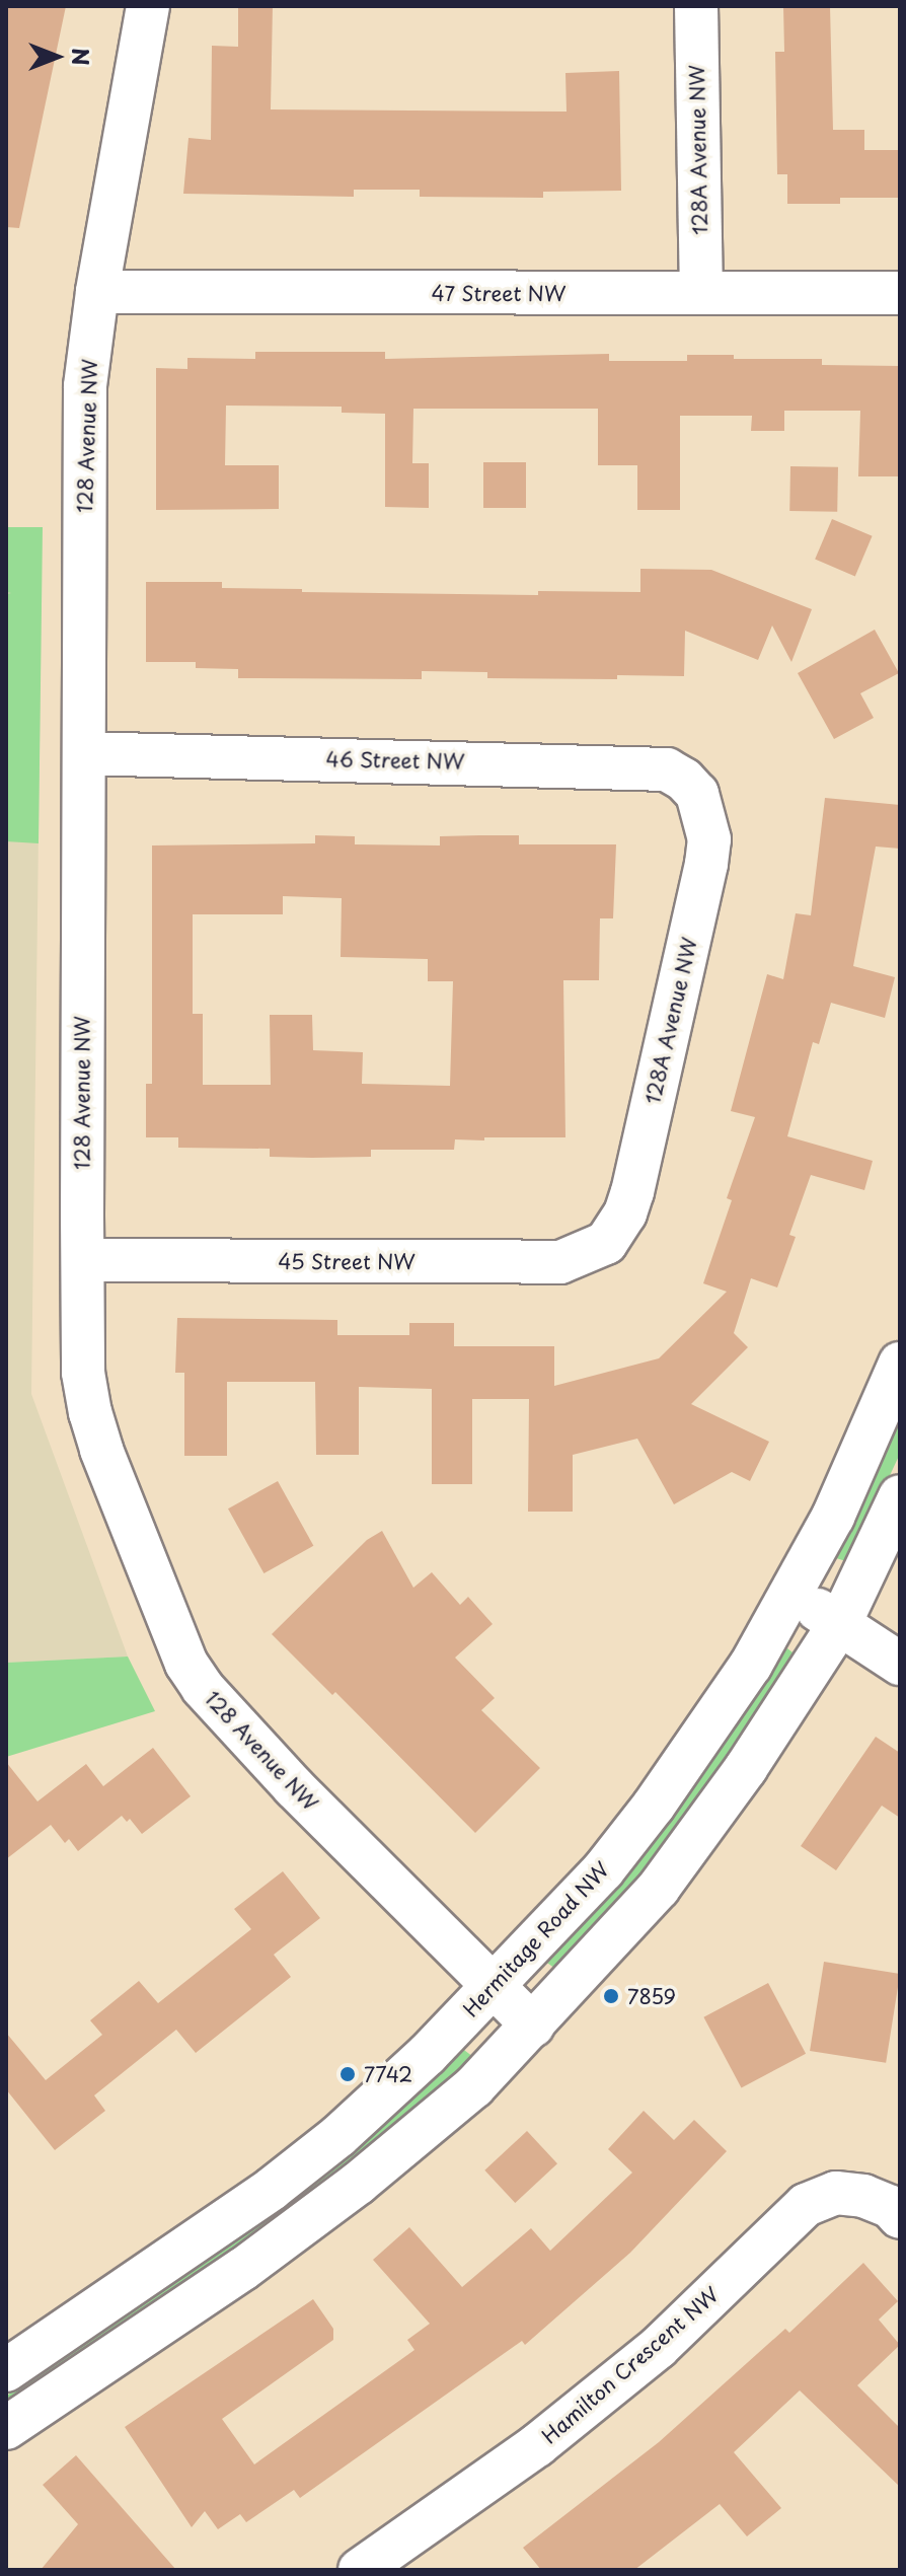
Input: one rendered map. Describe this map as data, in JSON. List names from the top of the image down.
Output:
{
  "streets": {
    "street": [
      "128A Avenue NW",
      "47 Street NW",
      "128 Avenue NW",
      "46 Street NW",
      "45 Street NW",
      "Hermitage Road NW",
      "Hamilton Crescent NW"
    ]
  },
  "crossings": [
    ["128A Avenue NW", "47 Street NW"],
    ["128A Avenue NW", "46 Street NW"],
    ["128A Avenue NW", "45 Street NW"],
    ["47 Street NW", "128 Avenue NW"],
    ["128 Avenue NW", "46 Street NW"],
    ["128 Avenue NW", "45 Street NW"],
    ["128 Avenue NW", "Hermitage Road NW"]
  ],
  "places": ["7859", "7742"],
  "north": "right"
}
